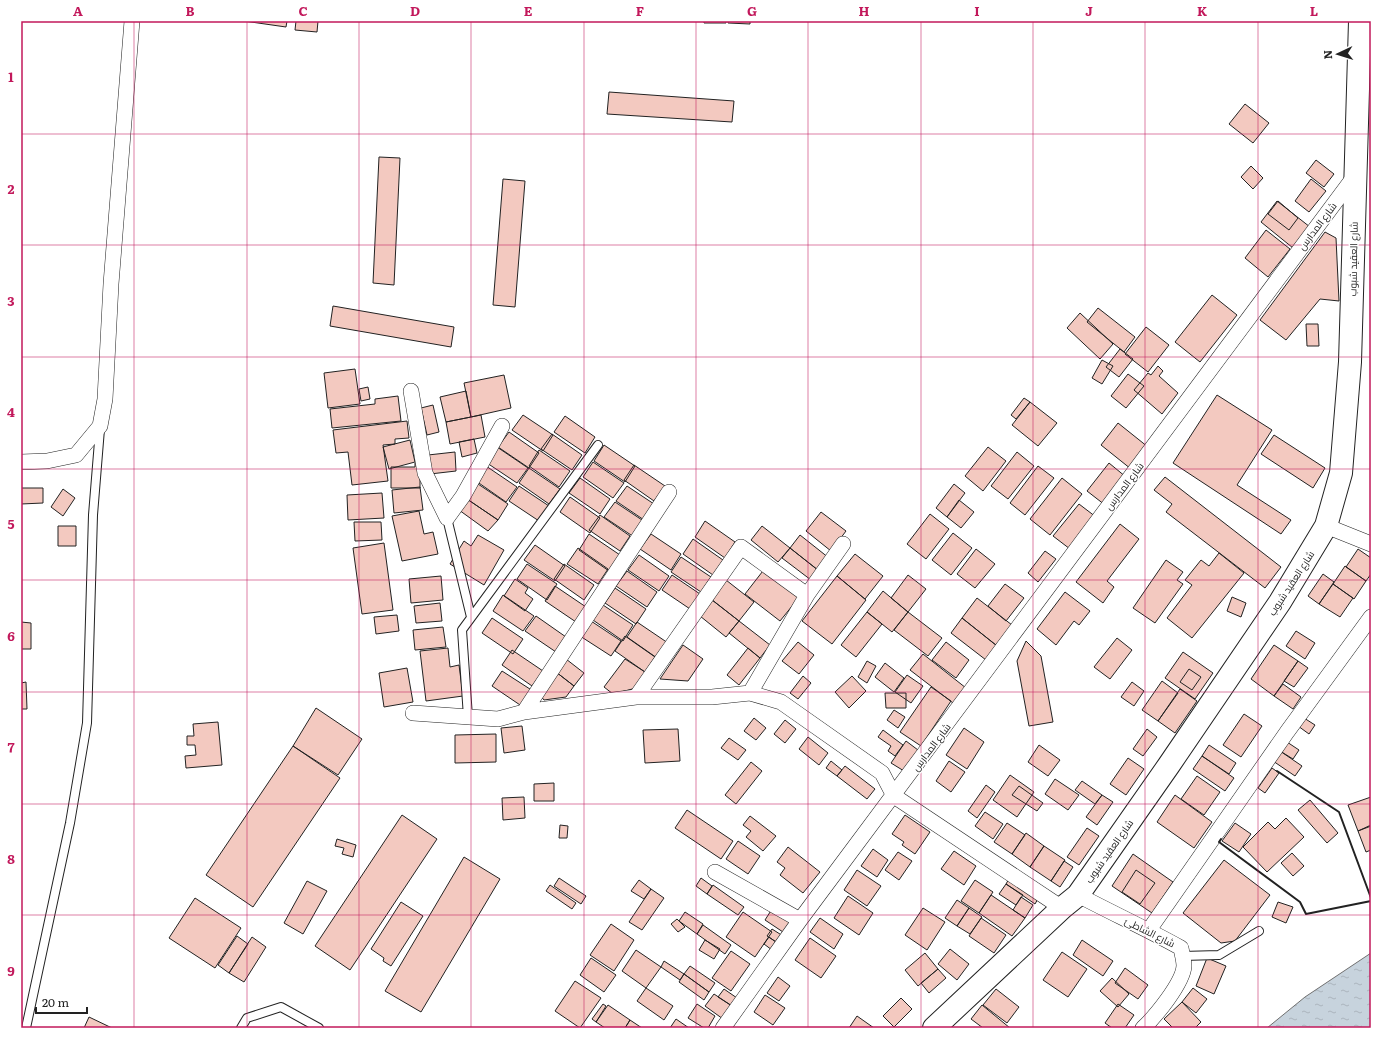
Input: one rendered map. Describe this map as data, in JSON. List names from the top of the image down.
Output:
{
  "streets": {
    "main road": ["شارع العقيد شبوب"],
    "street": ["شارع المدارس", "شارع الشاطئ"]
  },
  "crossings": [
    ["شارع المدارس", "شارع العقيد شبوب"],
    ["شارع المدارس", "شارع الشاطئ"],
    ["شارع العقيد شبوب", "شارع الشاطئ"]
  ],
  "scale_bar": "20 m",
  "north": "left",
  "grid": {
    "columns": [
      "A",
      "B",
      "C",
      "D",
      "E",
      "F",
      "G",
      "H",
      "I",
      "J",
      "K",
      "L"
    ],
    "rows": [
      "1",
      "2",
      "3",
      "4",
      "5",
      "6",
      "7",
      "8",
      "9"
    ]
  }
}
